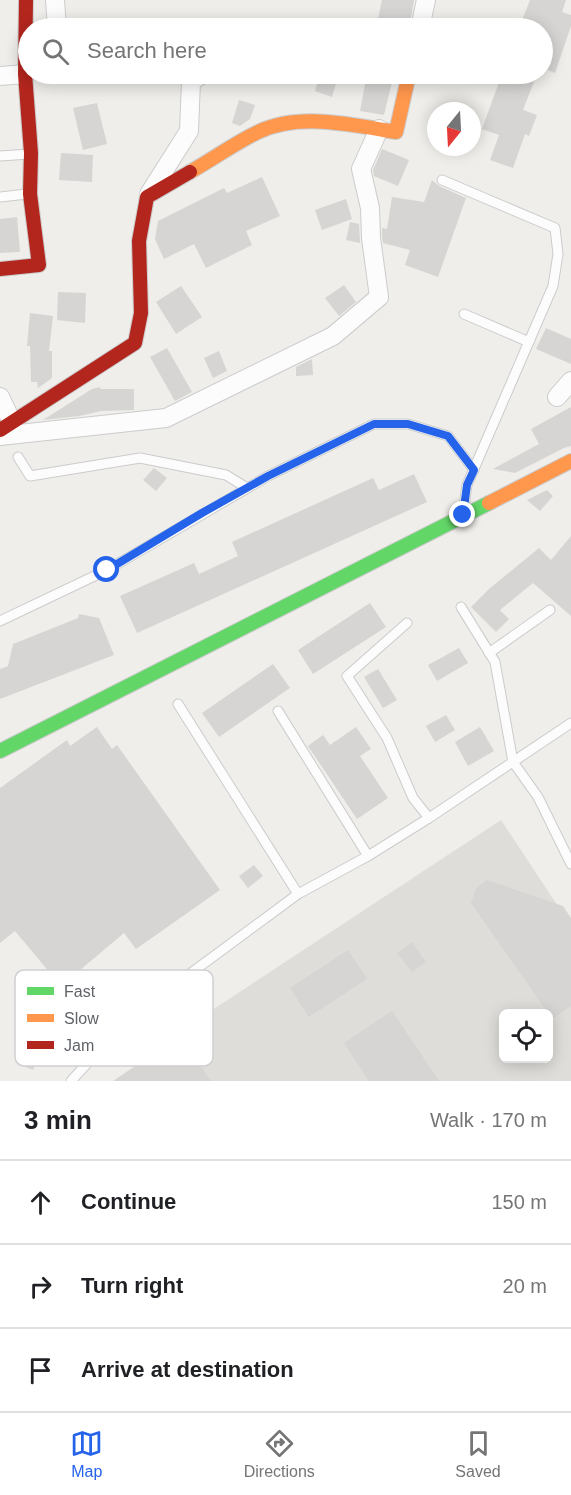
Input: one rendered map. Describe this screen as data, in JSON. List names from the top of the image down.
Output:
{
  "legend": ["Fast", "Slow", "Jam"],
  "north": "bottom",
  "page": {
    "search": "Search here",
    "heading": ["3 min", "Walk · 170 m"],
    "list": [
      ["Continue", "150 m"],
      ["Turn right", "20 m"],
      "Arrive at destination"
    ],
    "nav": ["Map", "Directions", "Saved"]
  }
}
